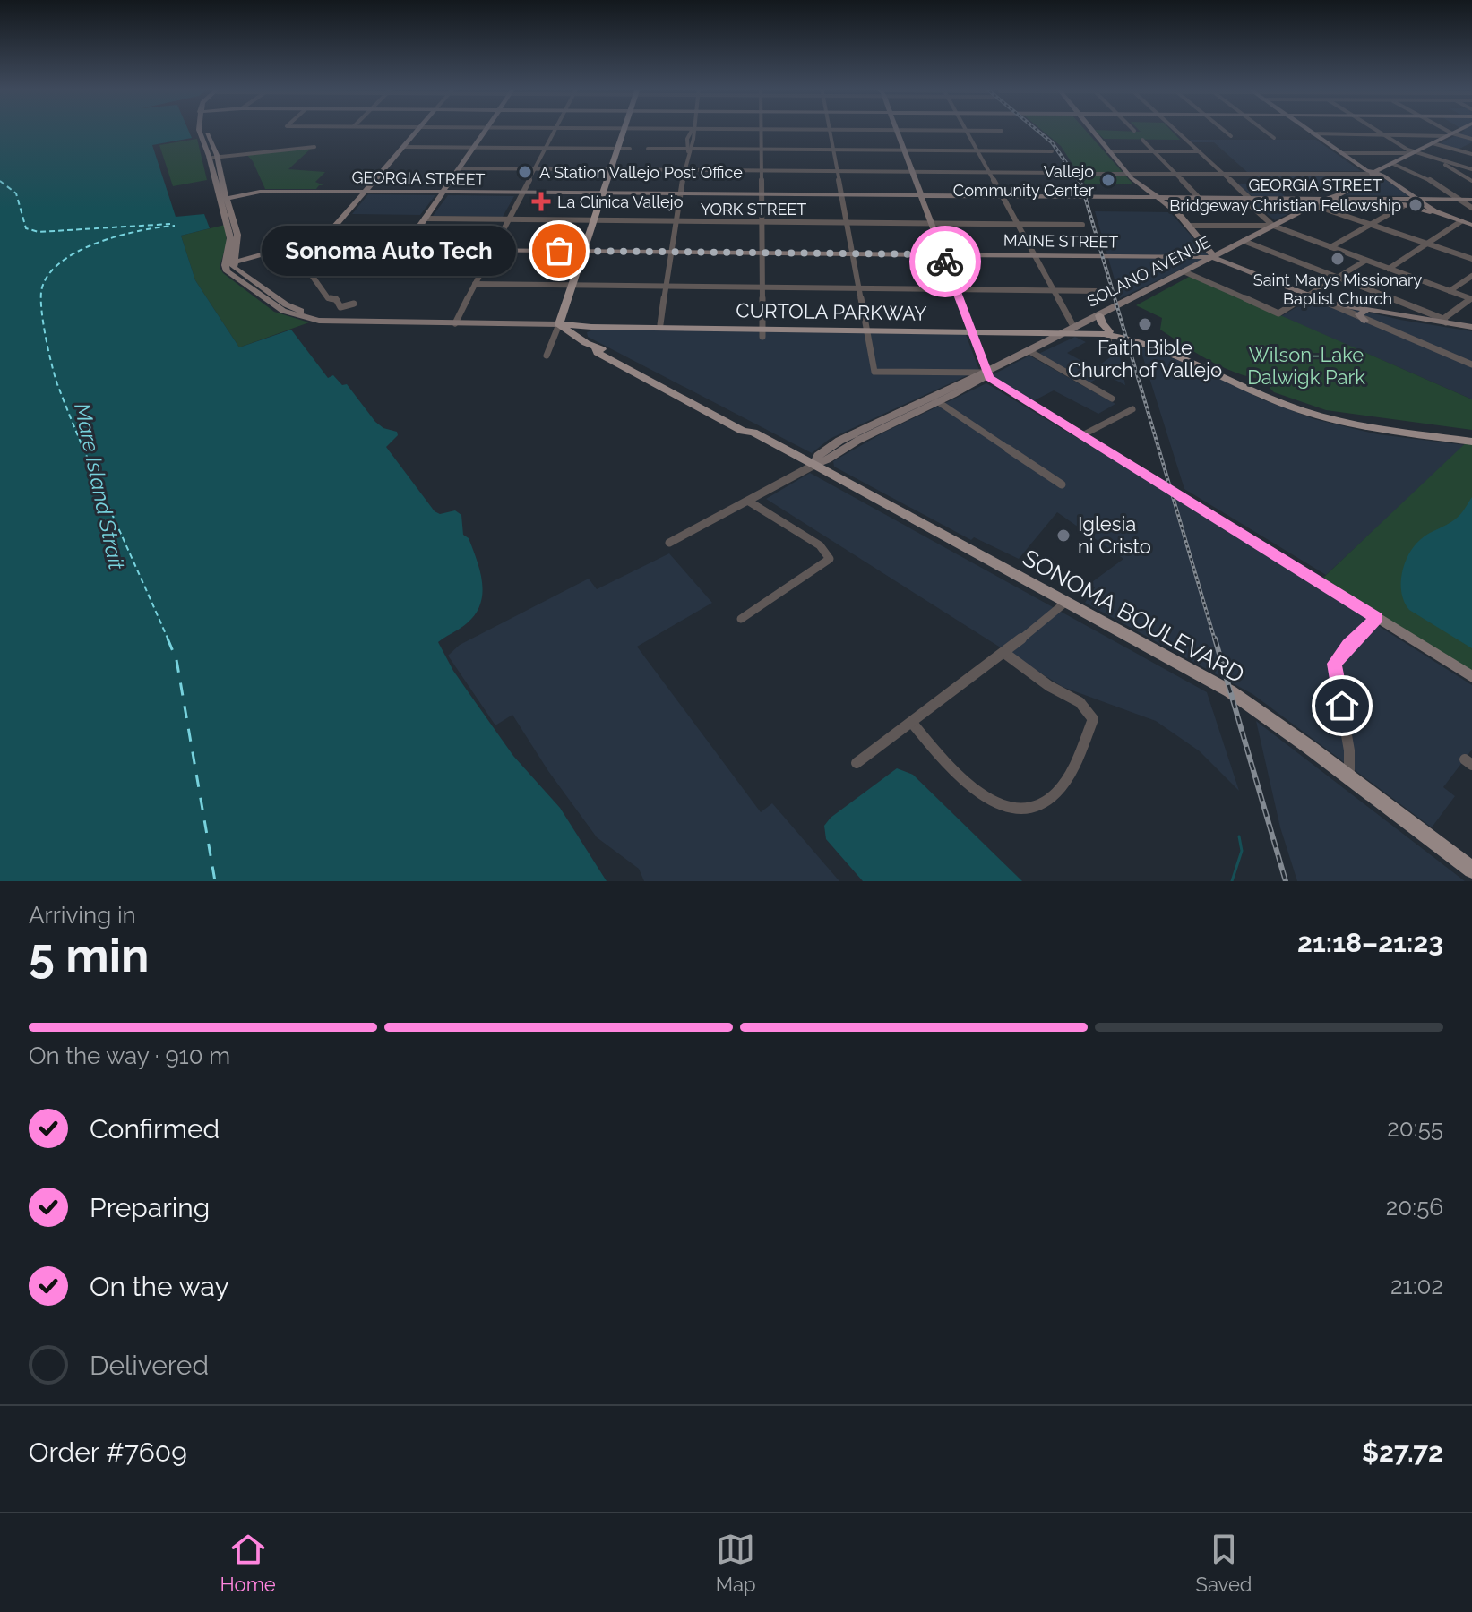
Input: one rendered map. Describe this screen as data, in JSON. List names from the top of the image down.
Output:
{
  "streets": {
    "main road": [
      "GEORGIA STREET",
      "MAINE STREET",
      "SOLANO AVENUE",
      "CURTOLA PARKWAY",
      "SONOMA BOULEVARD"
    ],
    "street": ["YORK STREET"]
  },
  "crossings": [
    ["GEORGIA STREET", "SOLANO AVENUE"],
    ["MAINE STREET", "SOLANO AVENUE"],
    ["MAINE STREET", "CURTOLA PARKWAY"],
    ["SOLANO AVENUE", "CURTOLA PARKWAY"],
    ["SOLANO AVENUE", "SONOMA BOULEVARD"],
    ["CURTOLA PARKWAY", "SONOMA BOULEVARD"]
  ],
  "water": ["Mare Island Strait"],
  "parks": ["Wilson-Lake Dalwigk Park"],
  "places": {
    "other": [
      "A Station Vallejo Post Office",
      "Vallejo Community Center",
      "Bridgeway Christian Fellowship",
      "Sonoma Auto Tech",
      "Saint Marys Missionary Baptist Church",
      "Faith Bible Church of Vallejo",
      "Iglesia ni Cristo"
    ],
    "health": ["La Clínica Vallejo"]
  },
  "page": {
    "bubble": "Sonoma Auto Tech",
    "heading": ["5 min", "Arriving in", "21:18–21:23"],
    "panel": ["Order #7609", "$27.72"],
    "bar": "On the way · 910 m",
    "list": [
      ["Confirmed", "20:55"],
      ["Preparing", "20:56"],
      ["On the way", "21:02"],
      "Delivered"
    ],
    "tabs": ["Home", "Map", "Saved"]
  }
}
